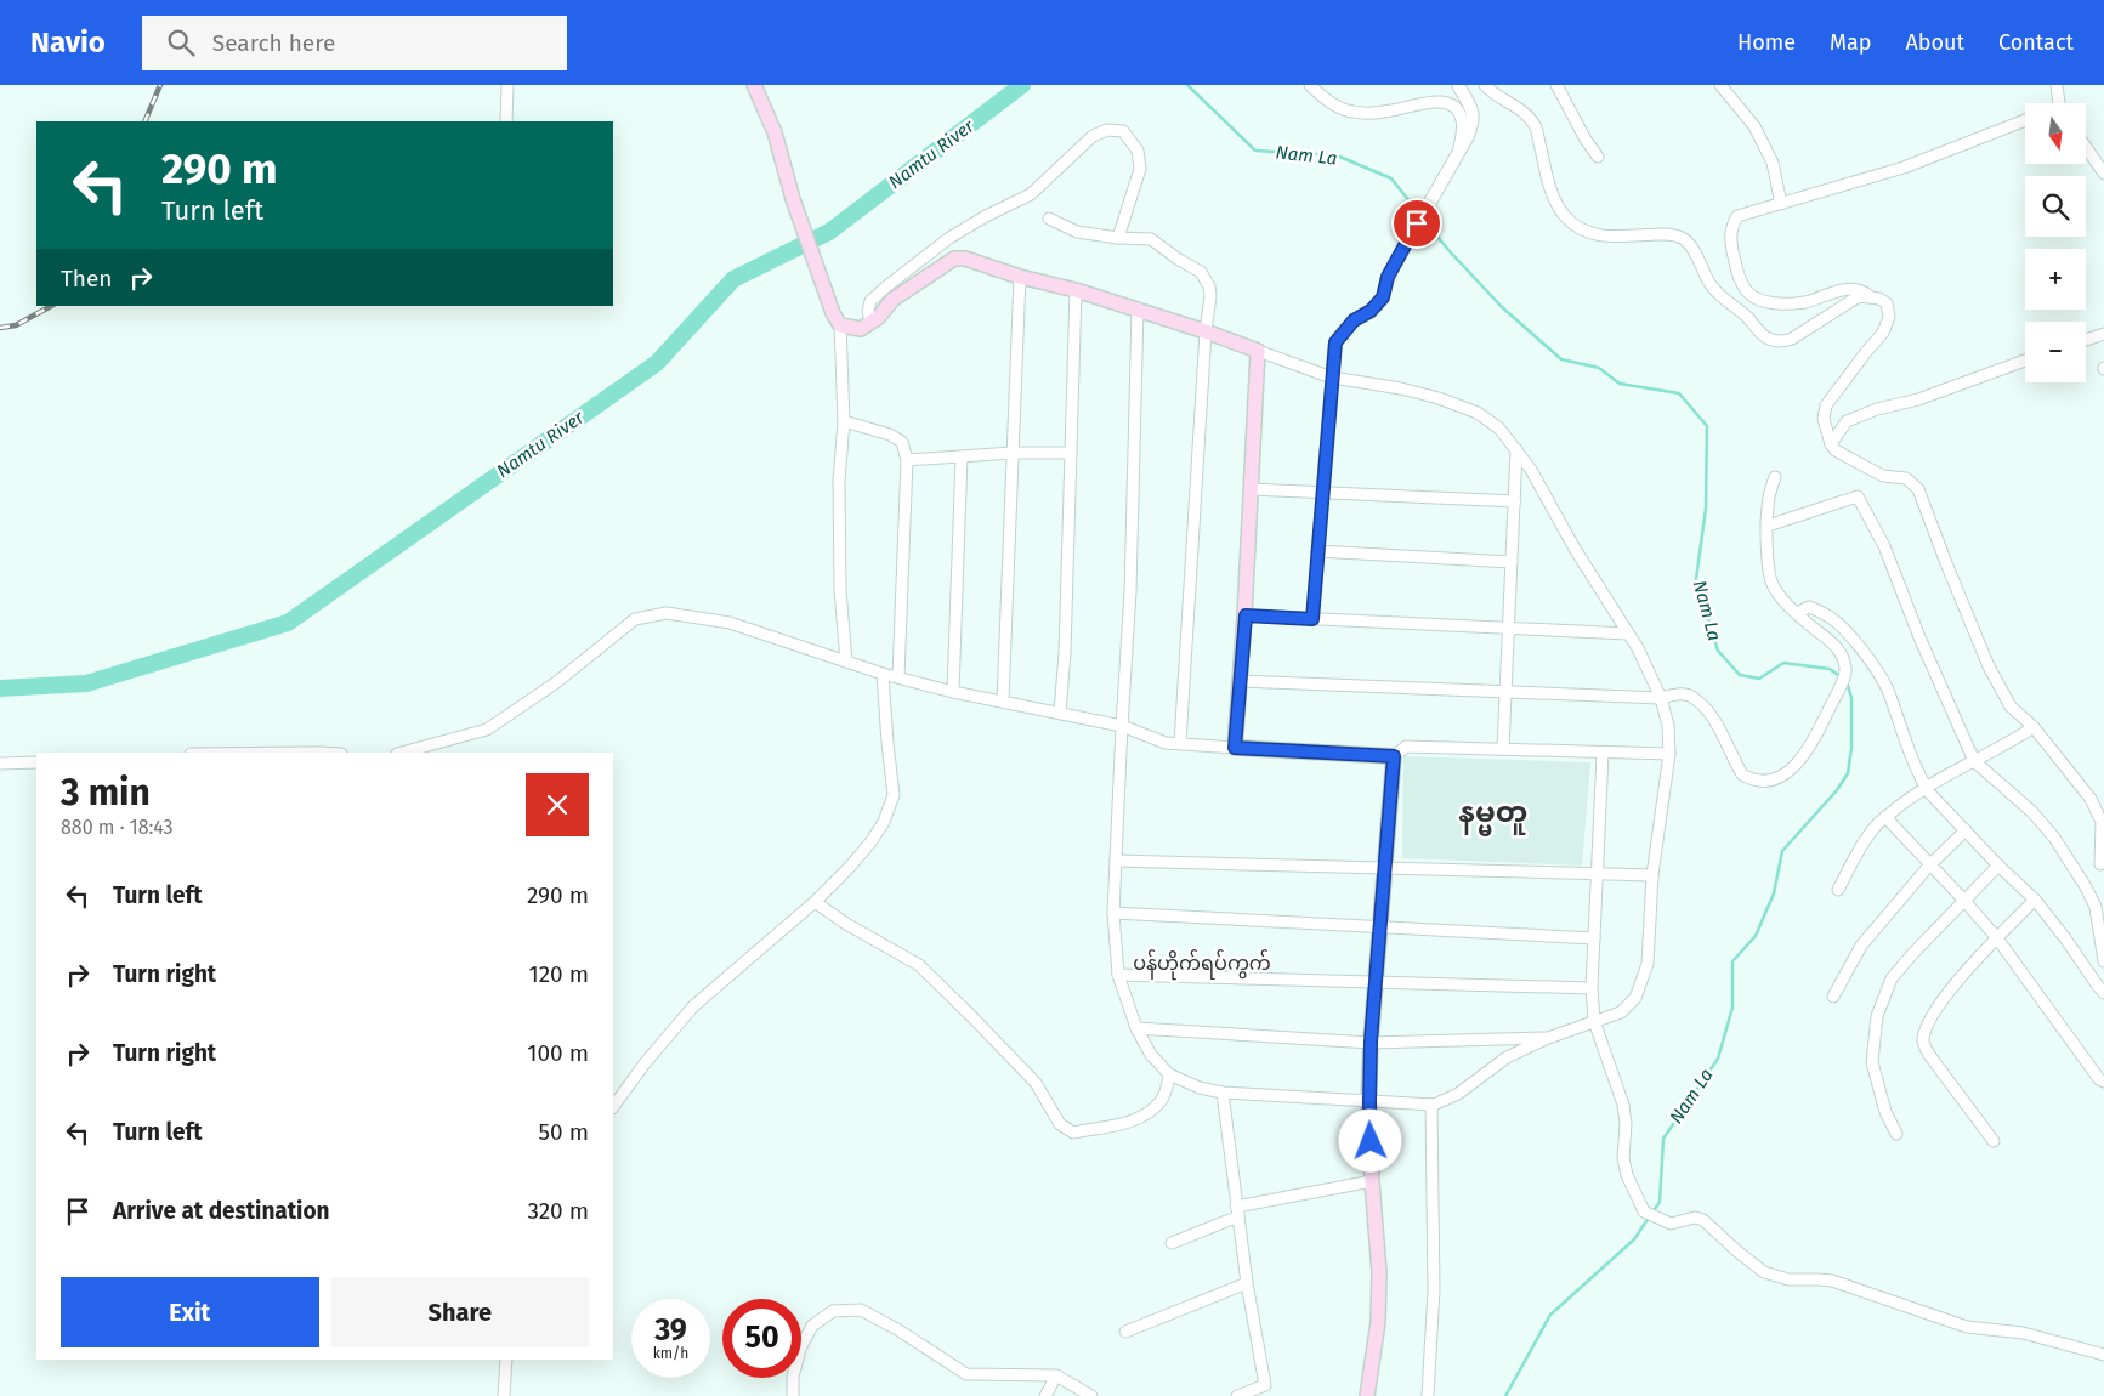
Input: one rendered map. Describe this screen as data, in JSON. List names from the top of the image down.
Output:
{
  "districts": ["နမ္မတူ", "ပန်ဟိုက်ရပ်ကွက်"],
  "water": ["Namtu River", "Nam La"],
  "north": "bottom",
  "page": {
    "header": "Navio",
    "search": "Search here",
    "nav": [
      "Home",
      "Map",
      "About",
      "Contact"
    ],
    "map_buttons": ["+", "−"],
    "turn": ["290 m", "Turn left"],
    "then": "Then",
    "heading": ["3 min", "880 m · 18:43"],
    "list": [
      {
        "name": "Turn left",
        "value": "290 m"
      },
      {
        "name": "Turn right",
        "value": "120 m"
      },
      {
        "name": "Turn right",
        "value": "100 m"
      },
      {
        "name": "Turn left",
        "value": "50 m"
      },
      {
        "name": "Arrive at destination",
        "value": "320 m"
      }
    ],
    "buttons": ["Exit", "Share"],
    "speed": "39 km/h",
    "limit": "50"
  }
}
